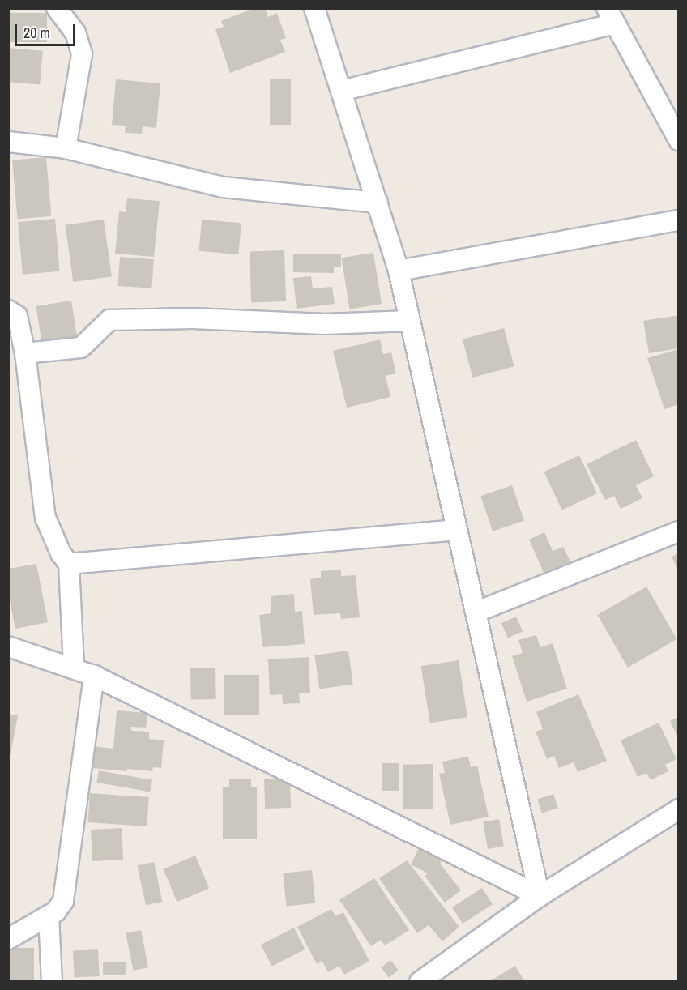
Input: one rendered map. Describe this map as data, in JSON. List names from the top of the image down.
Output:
{
  "scale_bar": "20 m"
}
